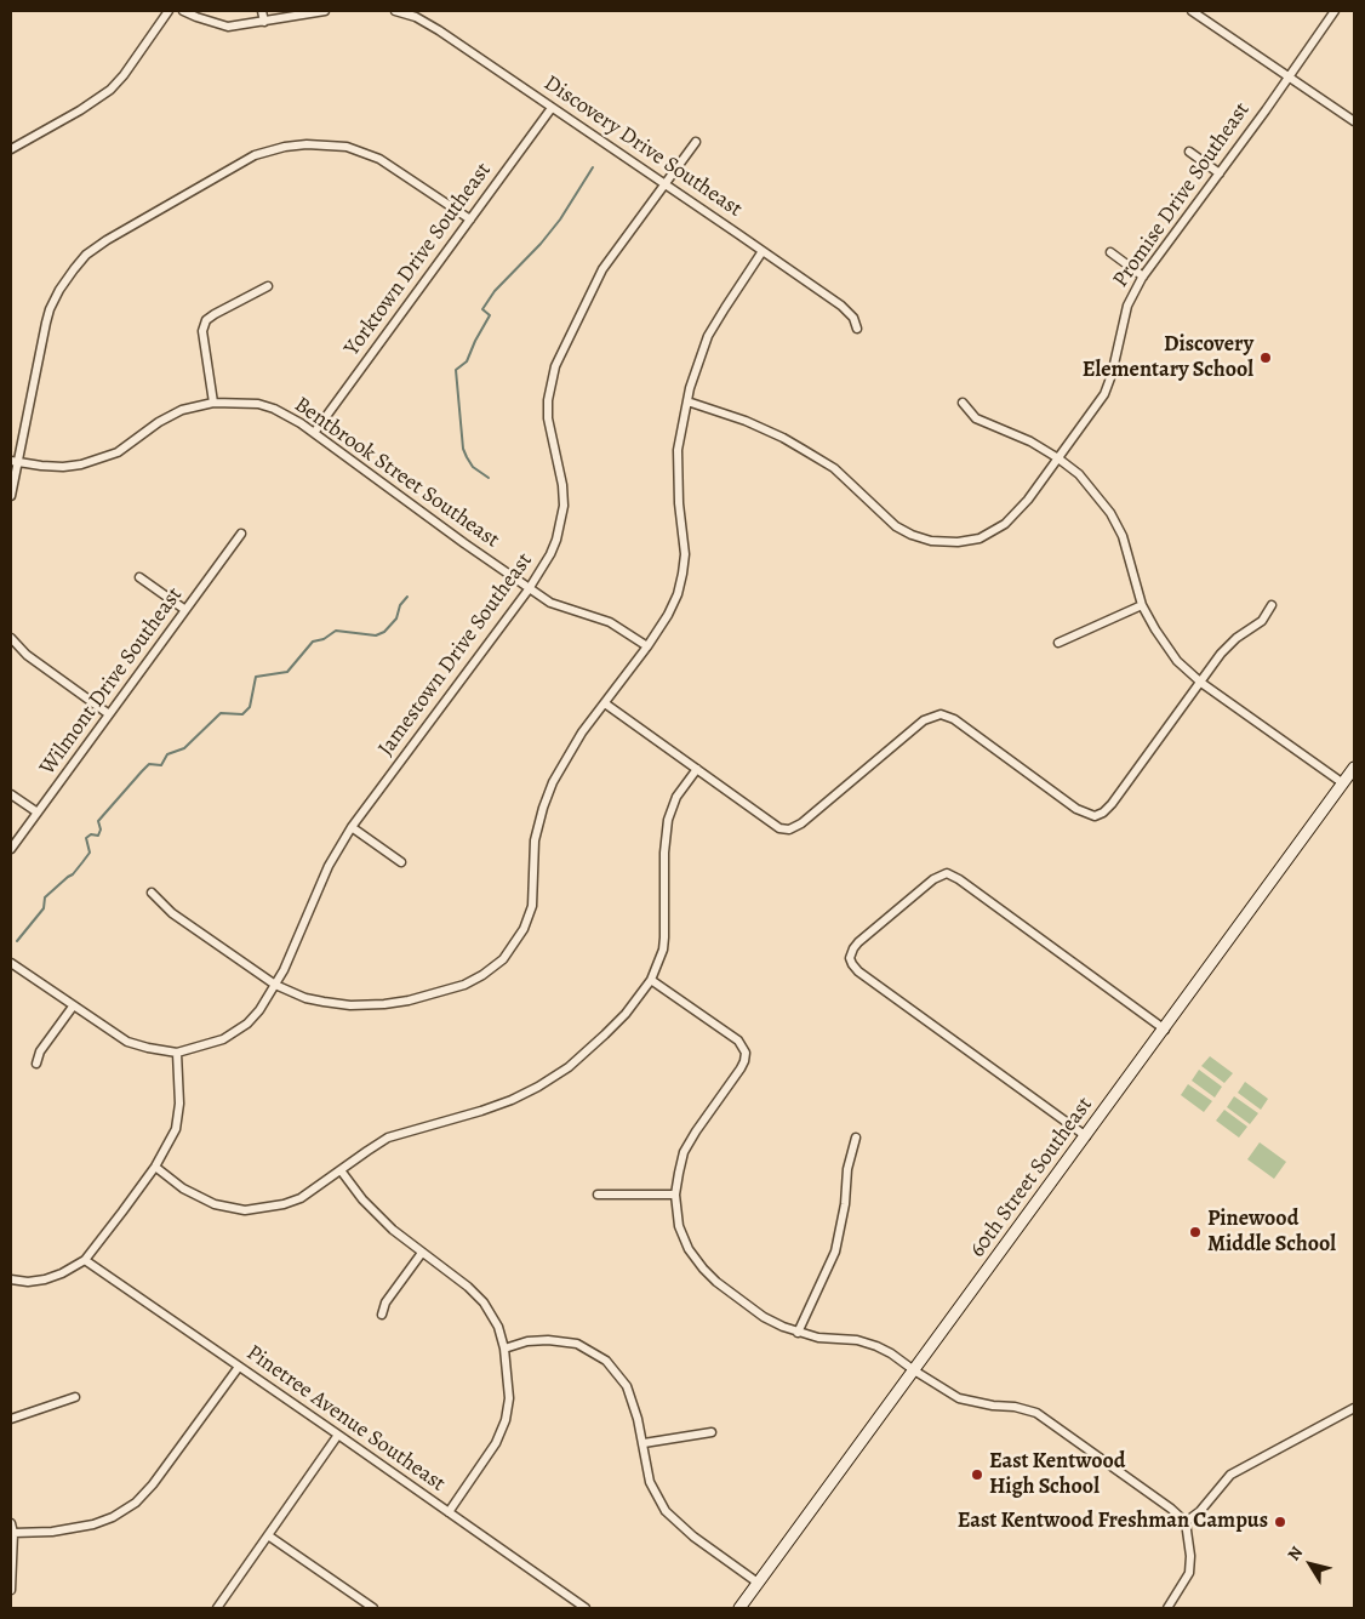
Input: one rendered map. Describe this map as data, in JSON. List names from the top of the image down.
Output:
{
  "streets": {
    "main road": ["60th Street Southeast"],
    "street": [
      "Discovery Drive Southeast",
      "Promise Drive Southeast",
      "Yorktown Drive Southeast",
      "Bentbrook Street Southeast",
      "Jamestown Drive Southeast",
      "Wilmont Drive Southeast",
      "Pinetree Avenue Southeast"
    ]
  },
  "crossings": [
    ["Discovery Drive Southeast", "Yorktown Drive Southeast"],
    ["Discovery Drive Southeast", "Jamestown Drive Southeast"],
    ["Yorktown Drive Southeast", "Bentbrook Street Southeast"],
    ["Bentbrook Street Southeast", "Jamestown Drive Southeast"]
  ],
  "places": [
    "Discovery Elementary School",
    "Pinewood Middle School",
    "East Kentwood High School",
    "East Kentwood Freshman Campus"
  ],
  "north": "top left"
}
